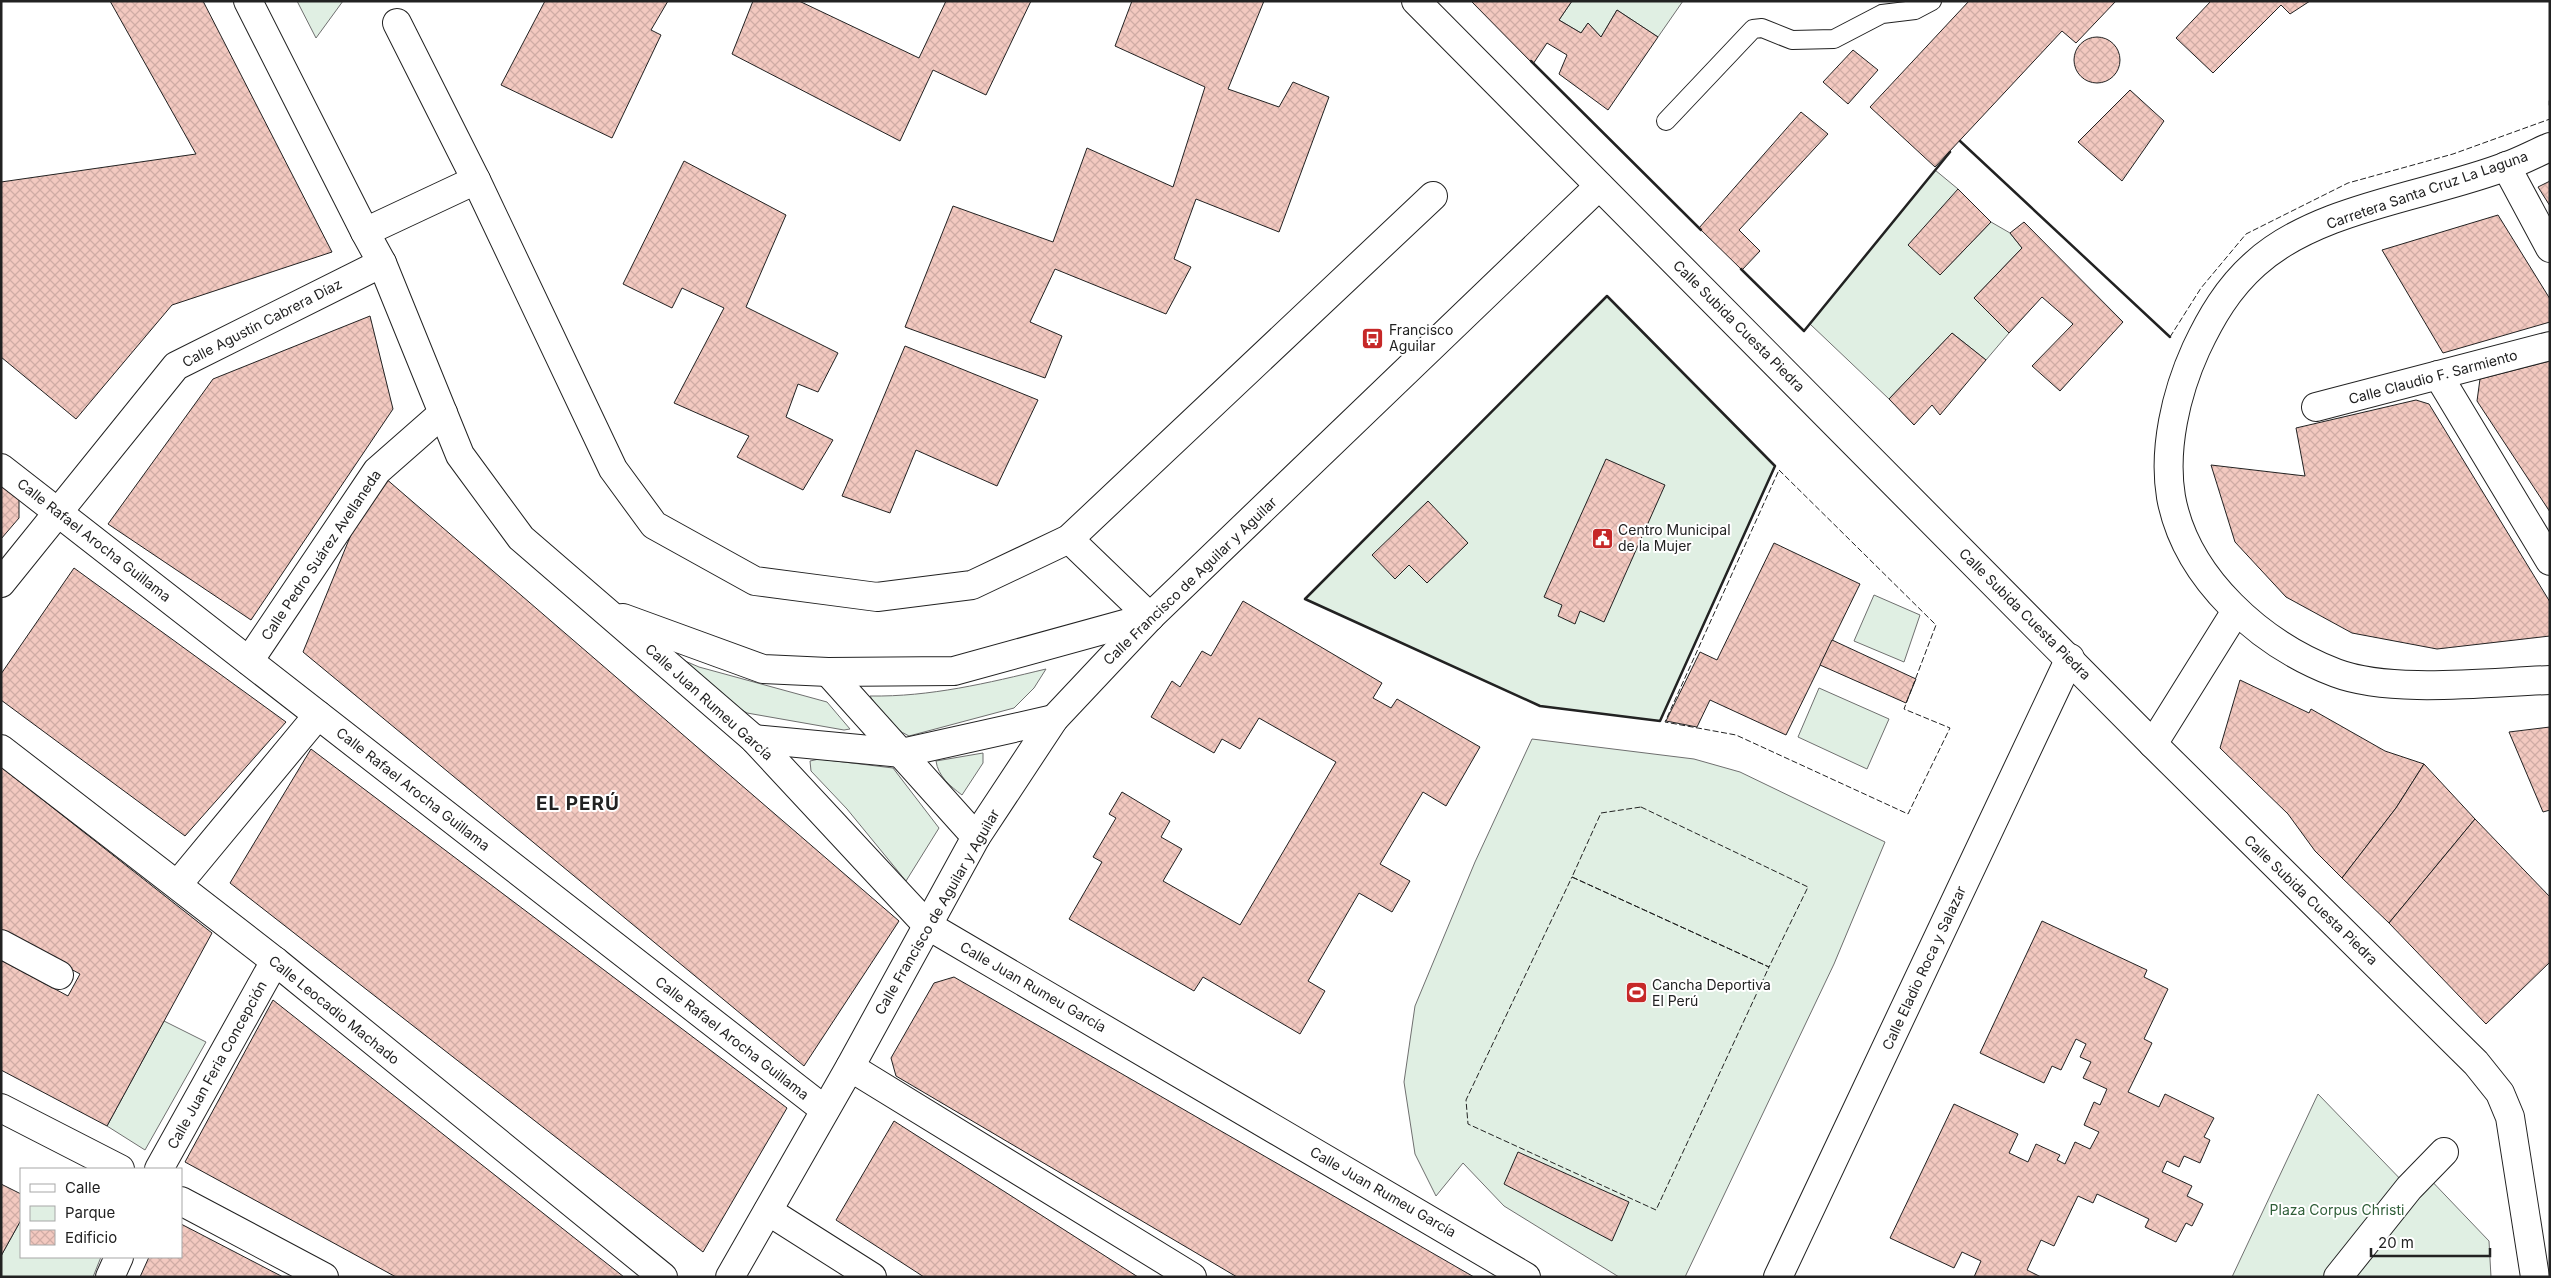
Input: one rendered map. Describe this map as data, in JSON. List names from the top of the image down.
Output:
{
  "streets": {
    "street": [
      "Carretera Santa Cruz La Laguna",
      "Calle Agustín Cabrera Díaz",
      "Calle Subida Cuesta Piedra",
      "Calle Claudio F. Sarmiento",
      "Calle Rafael Arocha Guillama",
      "Calle Pedro Suárez Avellaneda",
      "Calle Francisco de Aguilar y Aguilar",
      "Calle Juan Rumeu García",
      "Calle Eladio Roca y Salazar",
      "Calle Leocadio Machado",
      "Calle Juan Feria Concepción"
    ]
  },
  "crossings": [
    ["Calle Agustín Cabrera Díaz", "Calle Rafael Arocha Guillama"],
    ["Calle Agustín Cabrera Díaz", "Calle Juan Rumeu García"],
    ["Calle Subida Cuesta Piedra", "Calle Francisco de Aguilar y Aguilar"],
    ["Calle Subida Cuesta Piedra", "Calle Eladio Roca y Salazar"],
    ["Calle Rafael Arocha Guillama", "Calle Pedro Suárez Avellaneda"],
    ["Calle Rafael Arocha Guillama", "Calle Francisco de Aguilar y Aguilar"],
    ["Calle Pedro Suárez Avellaneda", "Calle Juan Rumeu García"],
    ["Calle Francisco de Aguilar y Aguilar", "Calle Juan Rumeu García"],
    ["Calle Leocadio Machado", "Calle Juan Feria Concepción"]
  ],
  "districts": ["EL PERÚ"],
  "parks": ["Plaza Corpus Christi"],
  "places": {
    "bus stop": ["Francisco Aguilar"],
    "public building": ["Centro Municipal de la Mujer"],
    "sports": ["Cancha Deportiva El Perú"]
  },
  "legend": ["Calle", "Parque", "Edificio"],
  "scale_bar": "20 m"
}
